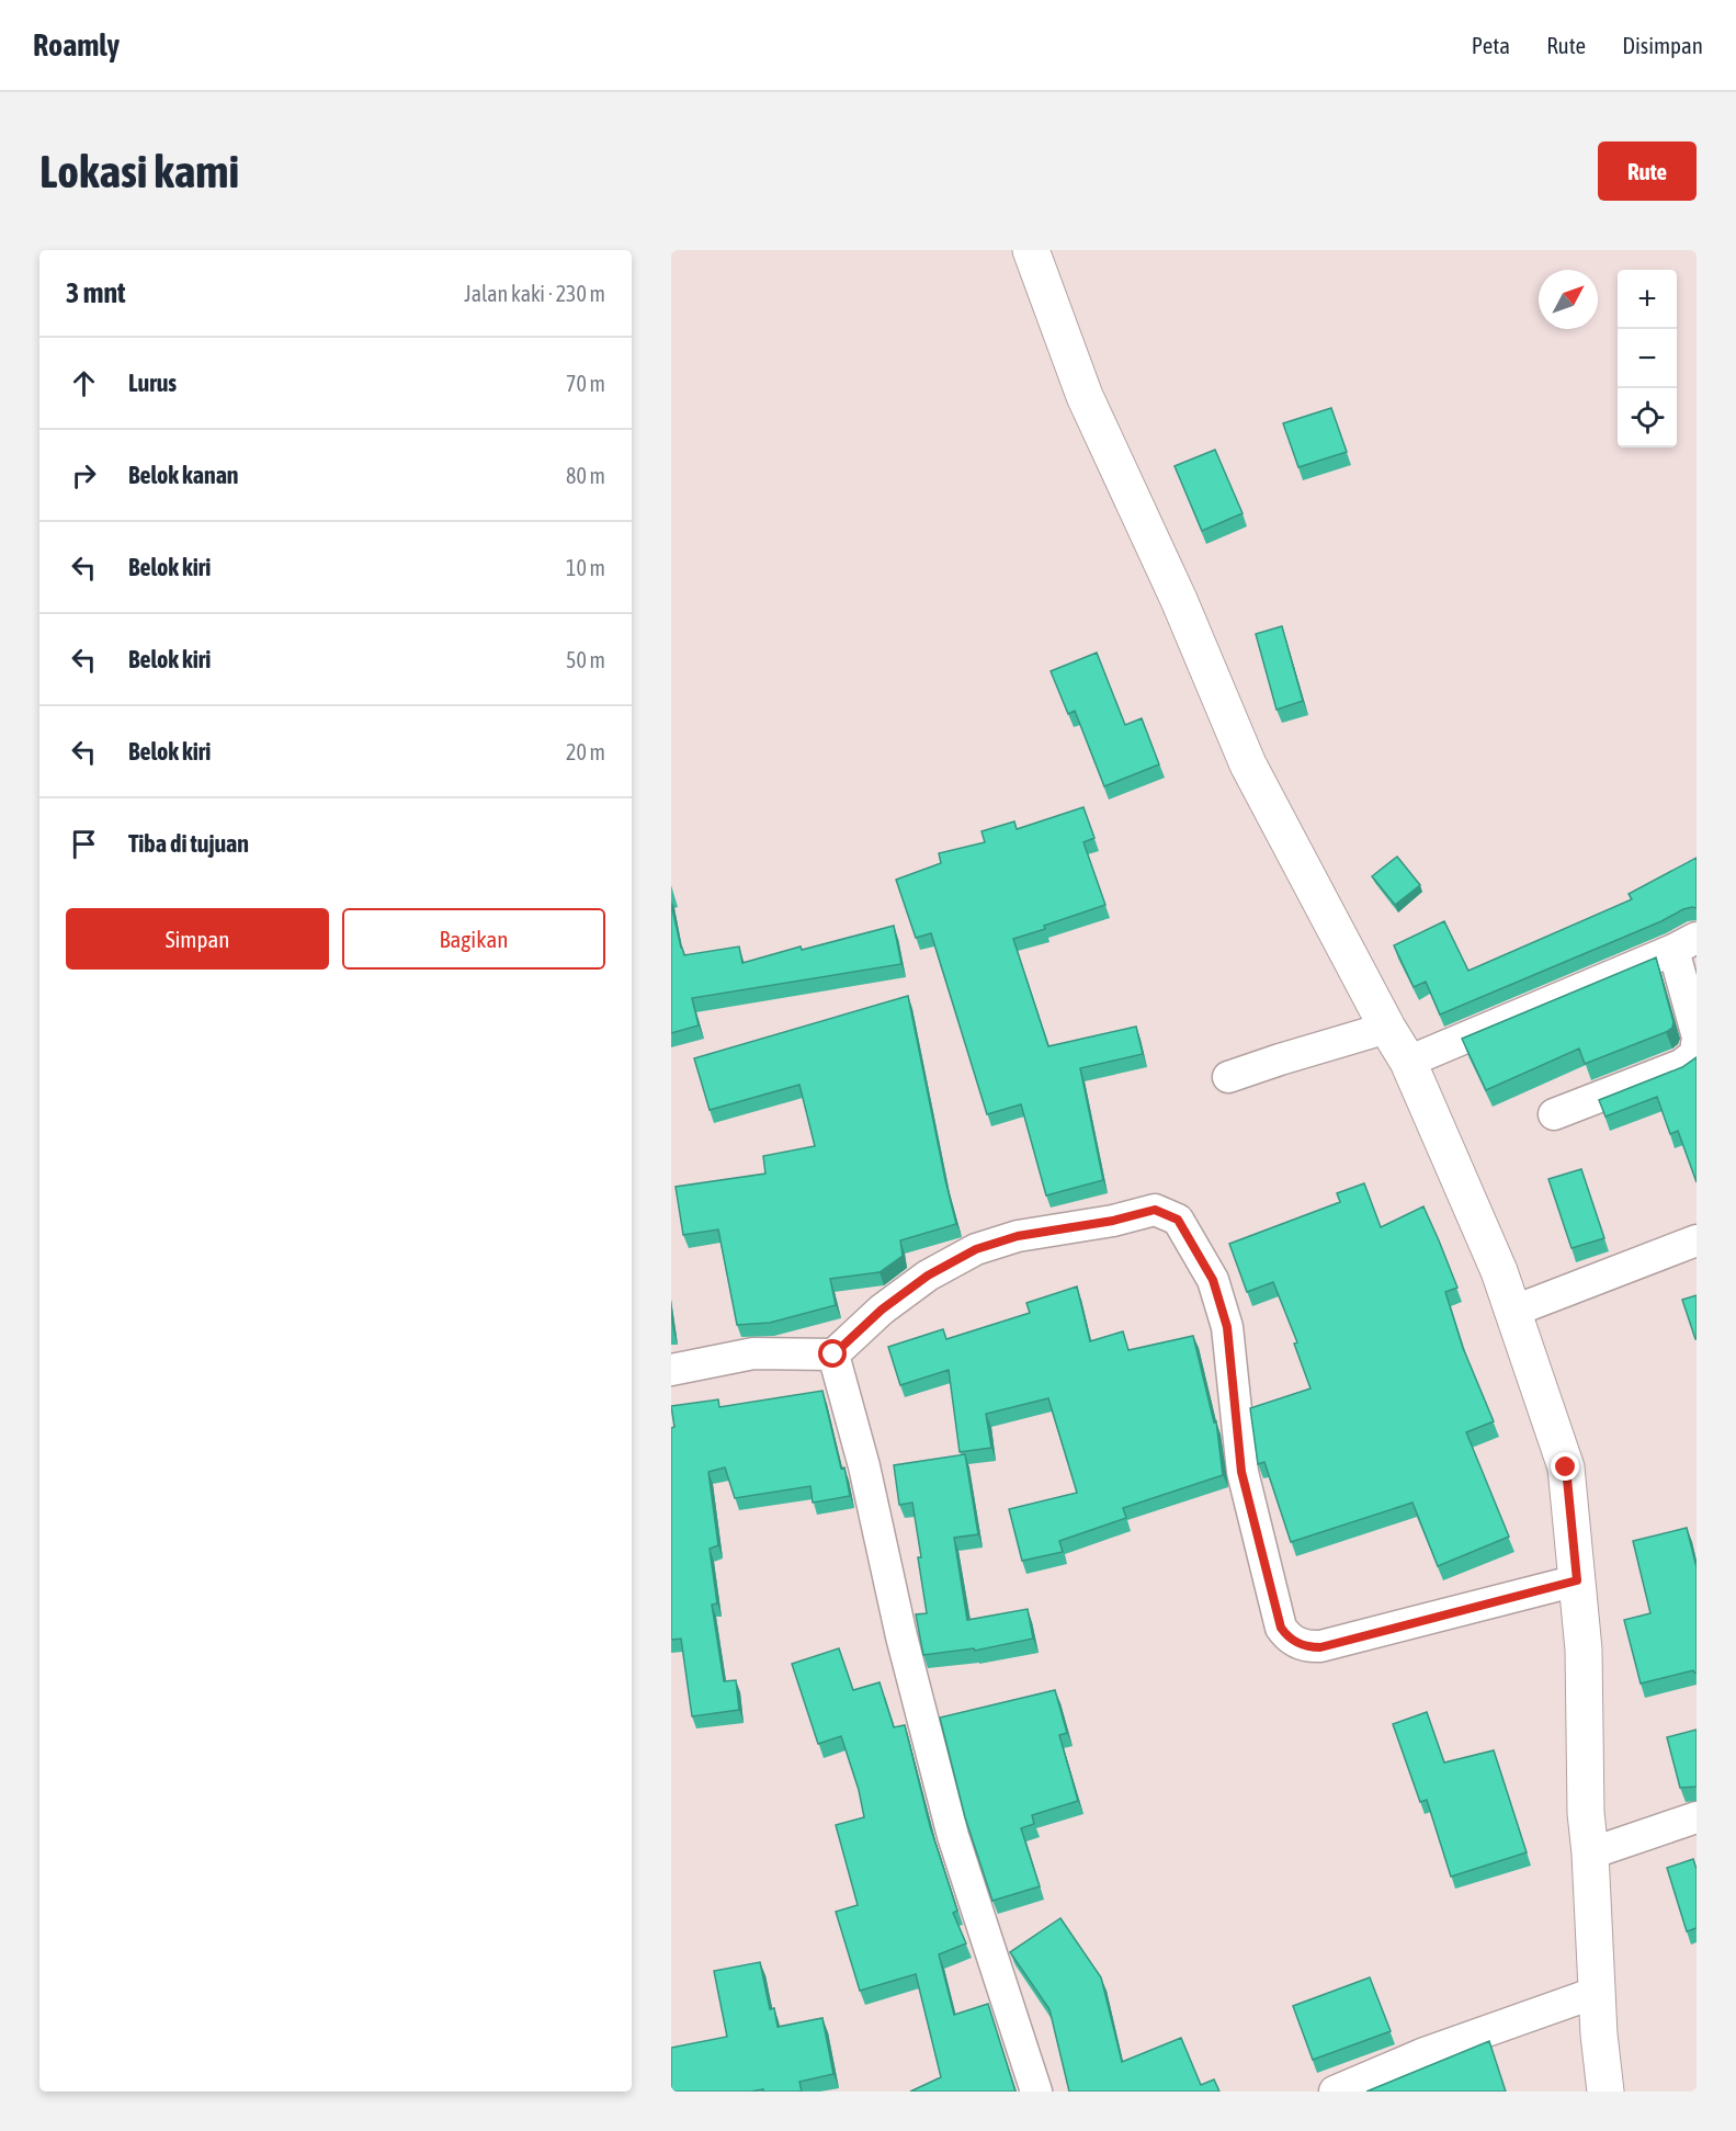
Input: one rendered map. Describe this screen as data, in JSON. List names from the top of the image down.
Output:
{
  "north": "top right",
  "page": {
    "header": "Roamly",
    "nav": ["Peta", "Rute", "Disimpan"],
    "buttons": [
      "Rute",
      ["Simpan", "Bagikan"]
    ],
    "title": "Lokasi kami",
    "heading": ["3 mnt", "Jalan kaki · 230 m"],
    "map_buttons": ["+", "−"],
    "list": [
      ["Lurus", "70 m"],
      ["Belok kanan", "80 m"],
      ["Belok kiri", "10 m"],
      ["Belok kiri", "50 m"],
      ["Belok kiri", "20 m"],
      "Tiba di tujuan"
    ]
  }
}
